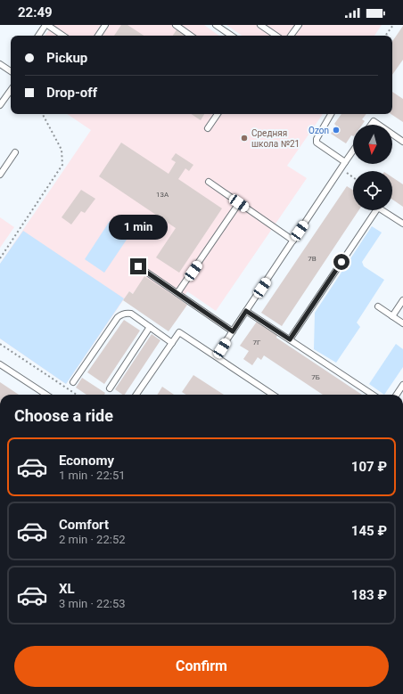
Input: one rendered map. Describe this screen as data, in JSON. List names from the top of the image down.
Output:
{
  "places": ["Ozon", "Средняя школа №21"],
  "house_numbers": [
    "13А",
    "7В",
    "7Г",
    "7Б"
  ],
  "north": "bottom",
  "page": {
    "status": "22:49",
    "banner": ["Pickup", "Drop-off"],
    "bubble": "1 min",
    "heading": "Choose a ride",
    "list": [
      {
        "name": "Economy",
        "note": "1 min · 22:51",
        "value": "107 ₽"
      },
      {
        "name": "Comfort",
        "note": "2 min · 22:52",
        "value": "145 ₽"
      },
      {
        "name": "XL",
        "note": "3 min · 22:53",
        "value": "183 ₽"
      }
    ],
    "buttons": "Confirm"
  }
}
